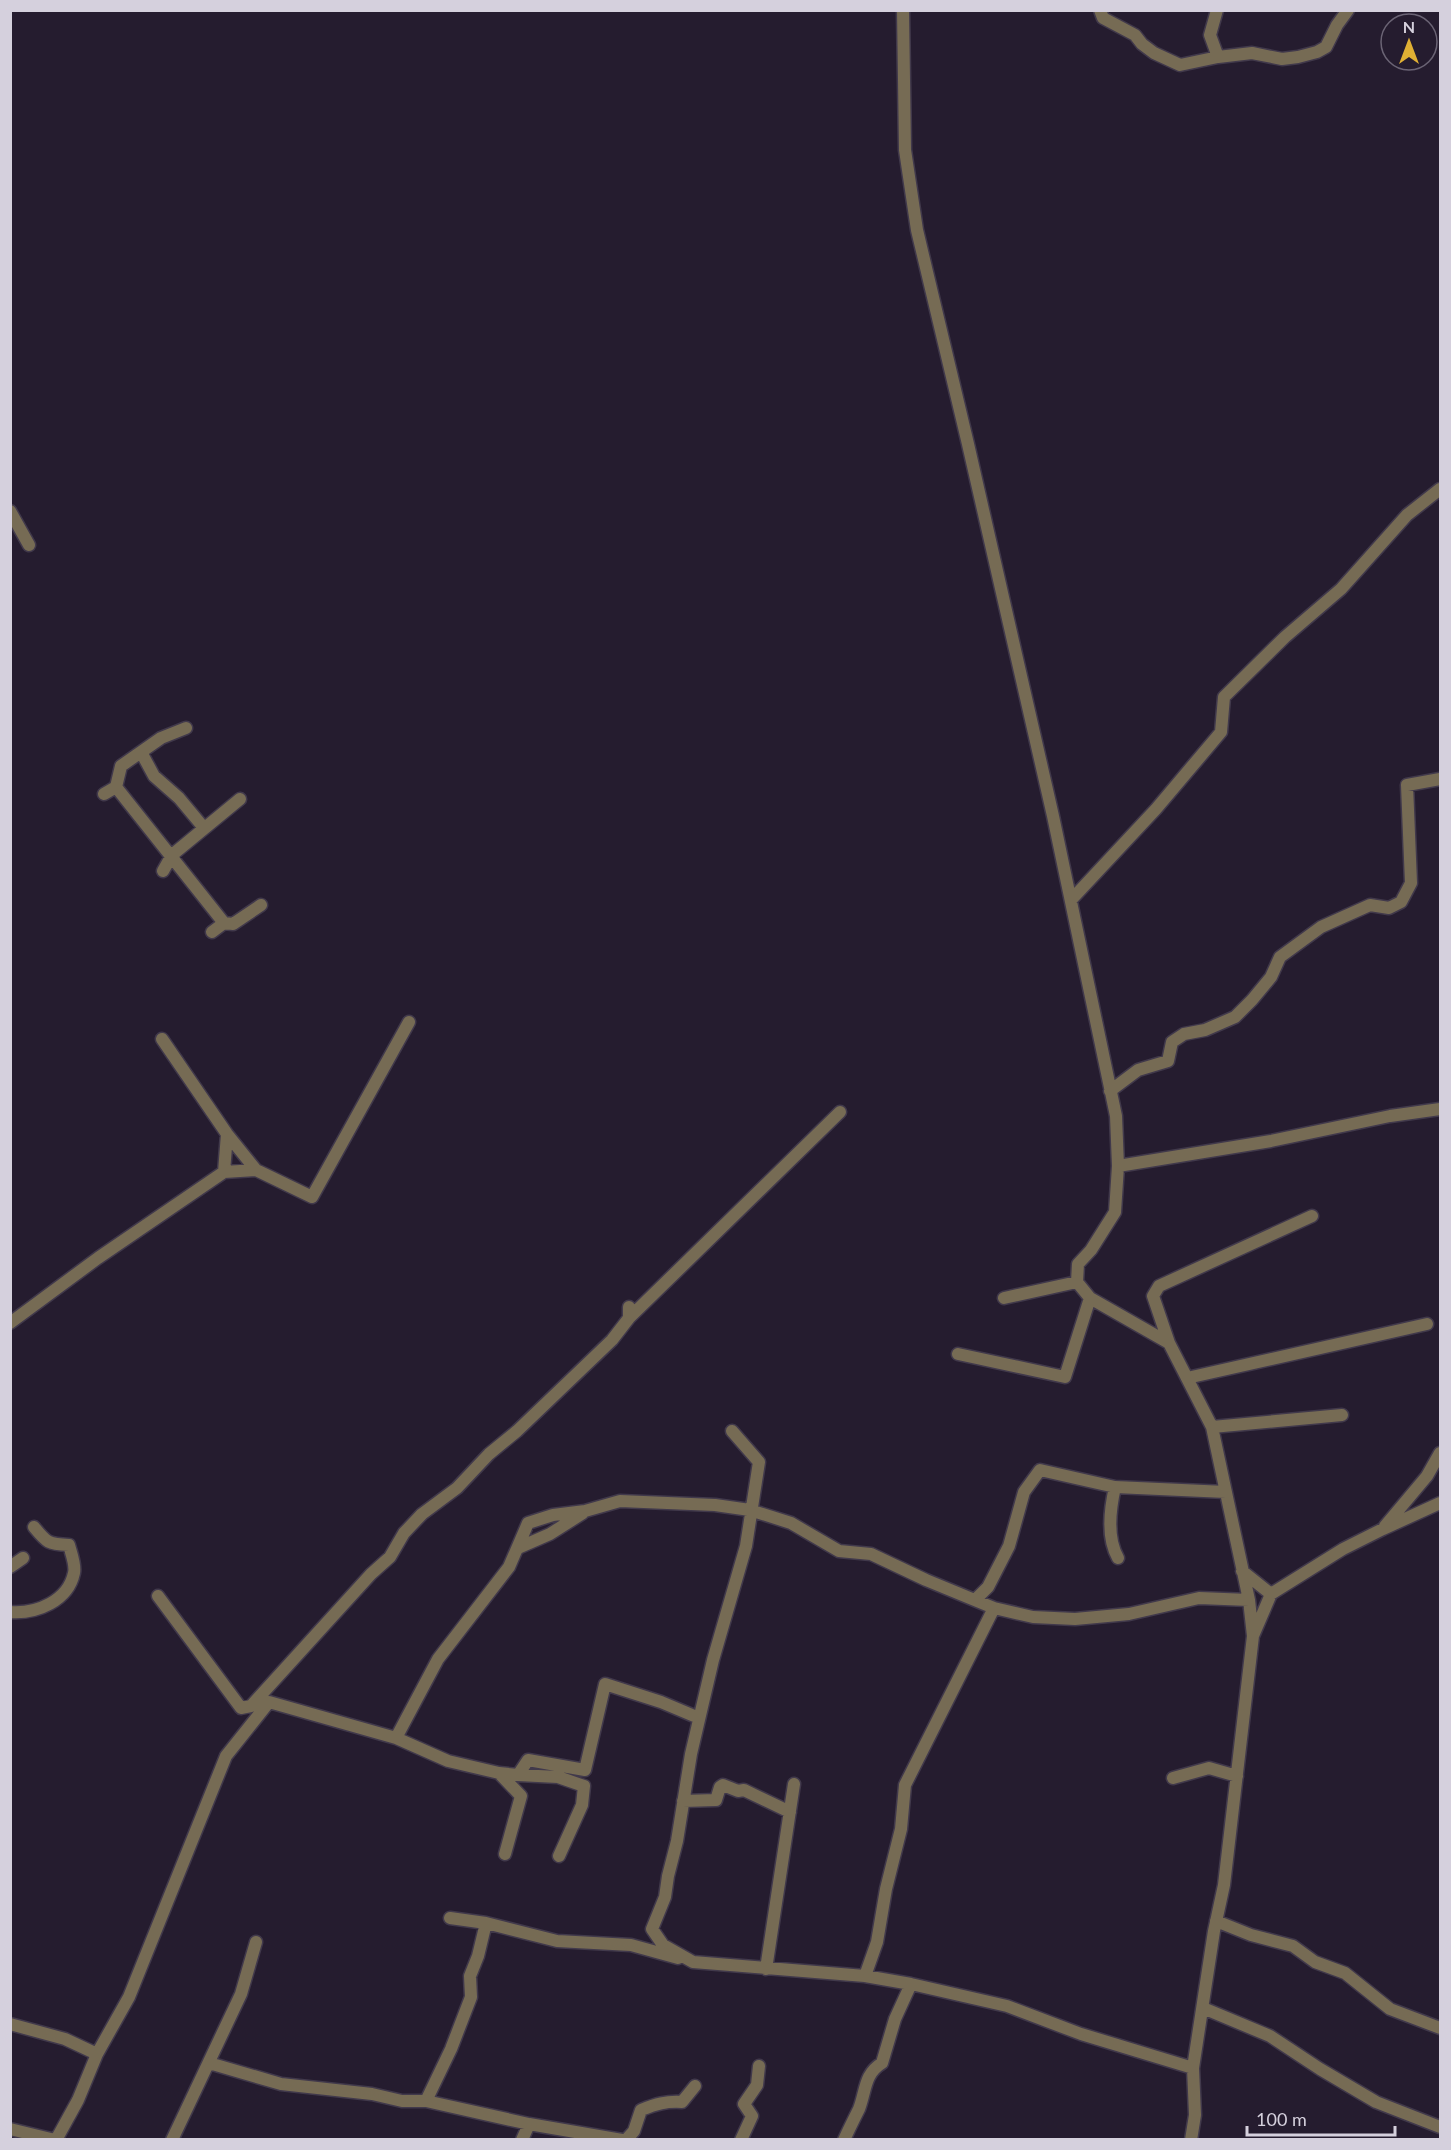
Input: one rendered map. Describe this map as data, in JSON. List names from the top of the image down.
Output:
{
  "scale_bar": "100 m",
  "north": "top"
}
